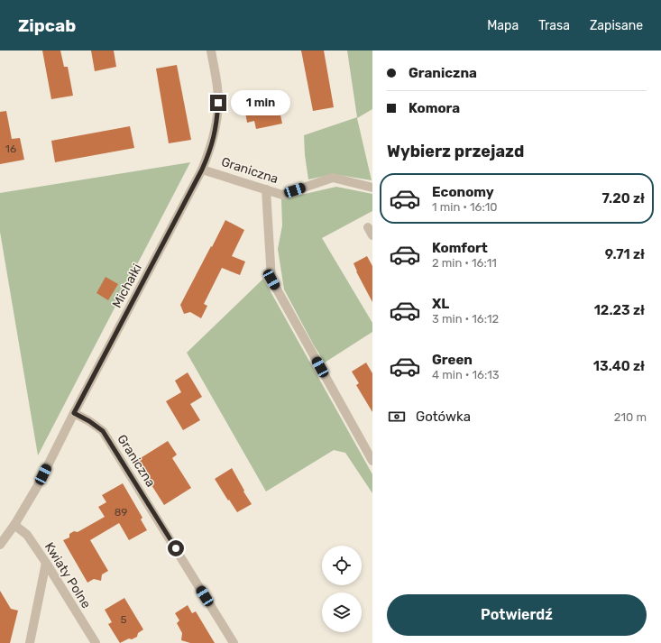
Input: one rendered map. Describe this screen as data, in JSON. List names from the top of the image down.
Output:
{
  "streets": {
    "street": ["Graniczna", "Michałki", "Kwiaty Polne"]
  },
  "crossings": [
    ["Graniczna", "Michałki"]
  ],
  "house_numbers": ["16", "89", "5"],
  "page": {
    "header": "Zipcab",
    "nav": ["Mapa", "Trasa", "Zapisane"],
    "banner": ["Graniczna", "Komora"],
    "bubble": "1 min",
    "heading": "Wybierz przejazd",
    "list": [
      {
        "name": "Economy",
        "note": "1 min · 16:10",
        "value": "7.20 zł"
      },
      {
        "name": "Komfort",
        "note": "2 min · 16:11",
        "value": "9.71 zł"
      },
      {
        "name": "XL",
        "note": "3 min · 16:12",
        "value": "12.23 zł"
      },
      {
        "name": "Green",
        "note": "4 min · 16:13",
        "value": "13.40 zł"
      }
    ],
    "pay": ["Gotówka", "210 m"],
    "buttons": "Potwierdź"
  }
}
